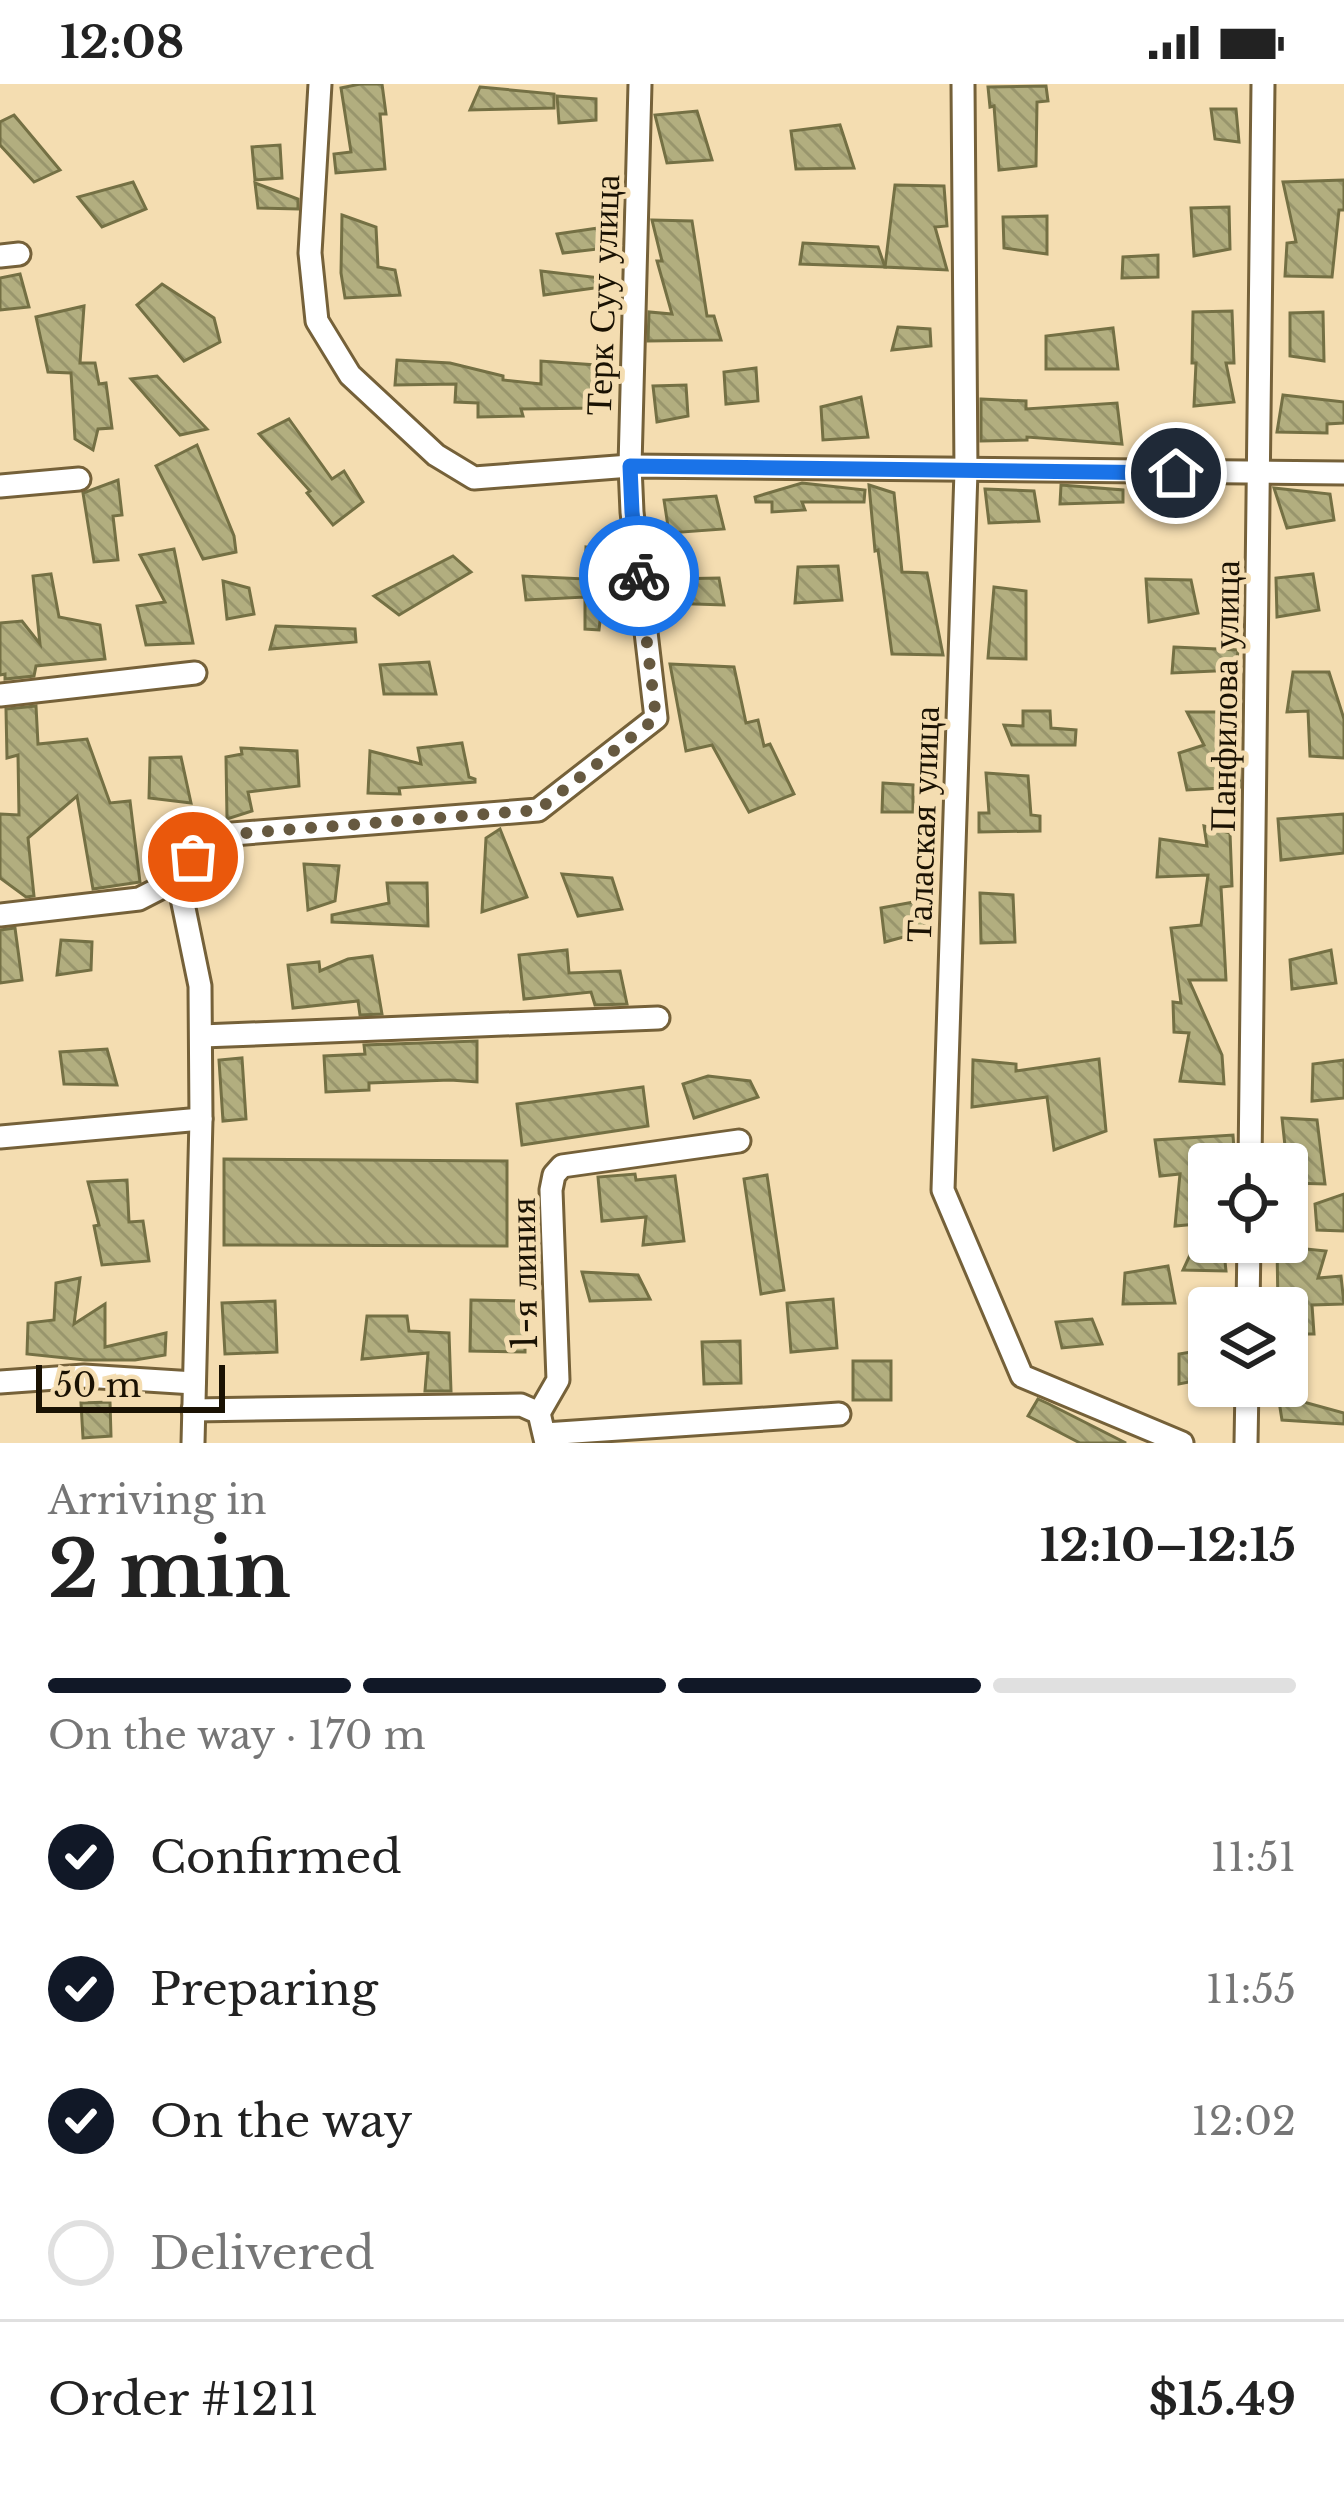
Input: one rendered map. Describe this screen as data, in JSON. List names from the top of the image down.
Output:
{
  "streets": {
    "street": [
      "Терк Суу улица",
      "Панфилова улица",
      "Талаская улица",
      "1-я линия"
    ]
  },
  "scale_bar": "50 m",
  "page": {
    "status": "12:08",
    "scale": "50 m",
    "heading": ["2 min", "Arriving in", "12:10–12:15"],
    "panel": ["Order #1211", "$15.49"],
    "bar": "On the way · 170 m",
    "list": [
      ["Confirmed", "11:51"],
      ["Preparing", "11:55"],
      ["On the way", "12:02"],
      "Delivered"
    ]
  }
}
